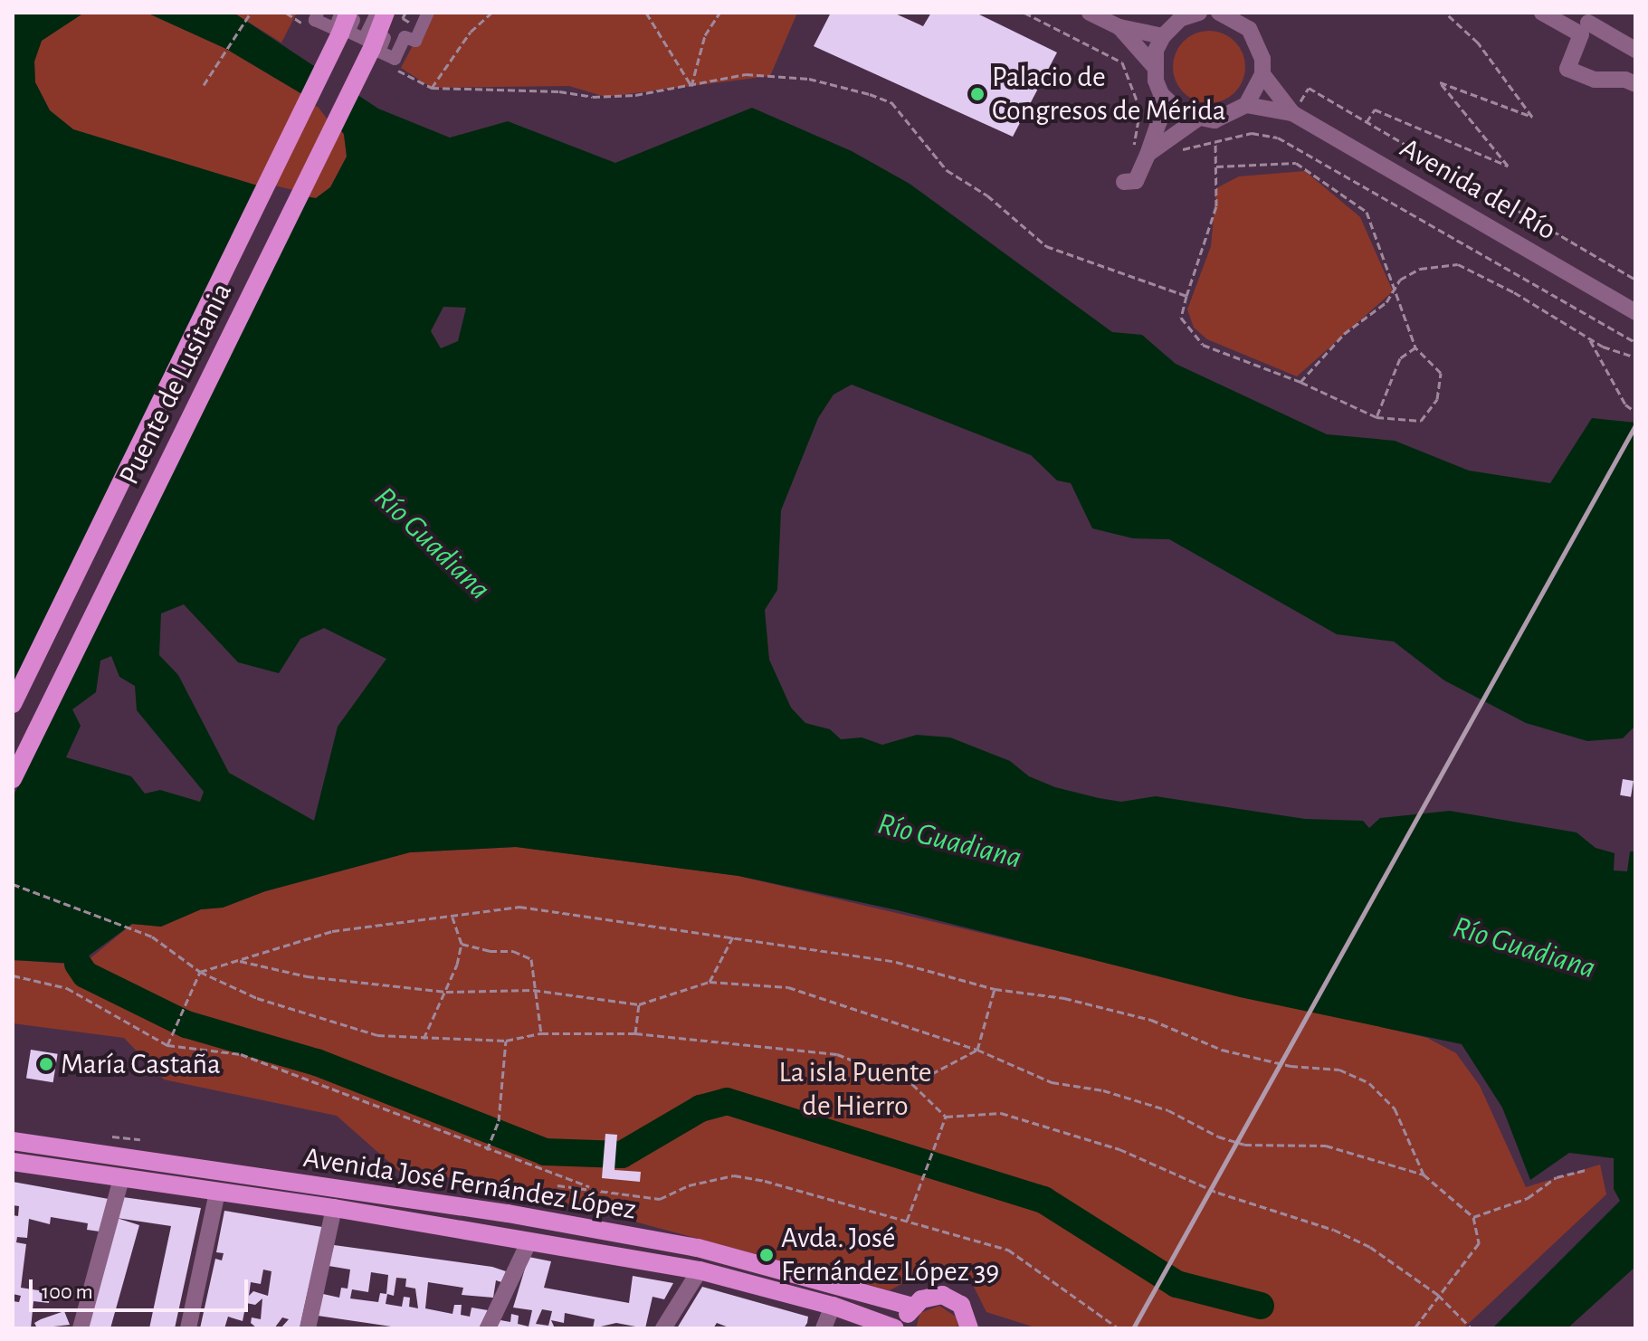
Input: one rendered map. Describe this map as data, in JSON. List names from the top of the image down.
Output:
{
  "streets": {
    "main road": ["Puente de Lusitania", "Avenida José Fernández López"],
    "street": ["Avenida del Río"]
  },
  "water": ["Río Guadiana"],
  "parks": ["La isla Puente de Hierro"],
  "places": ["Palacio de Congresos de Mérida", "María Castaña", "Avda. José Fernández López 39"],
  "scale_bar": "100 m"
}
